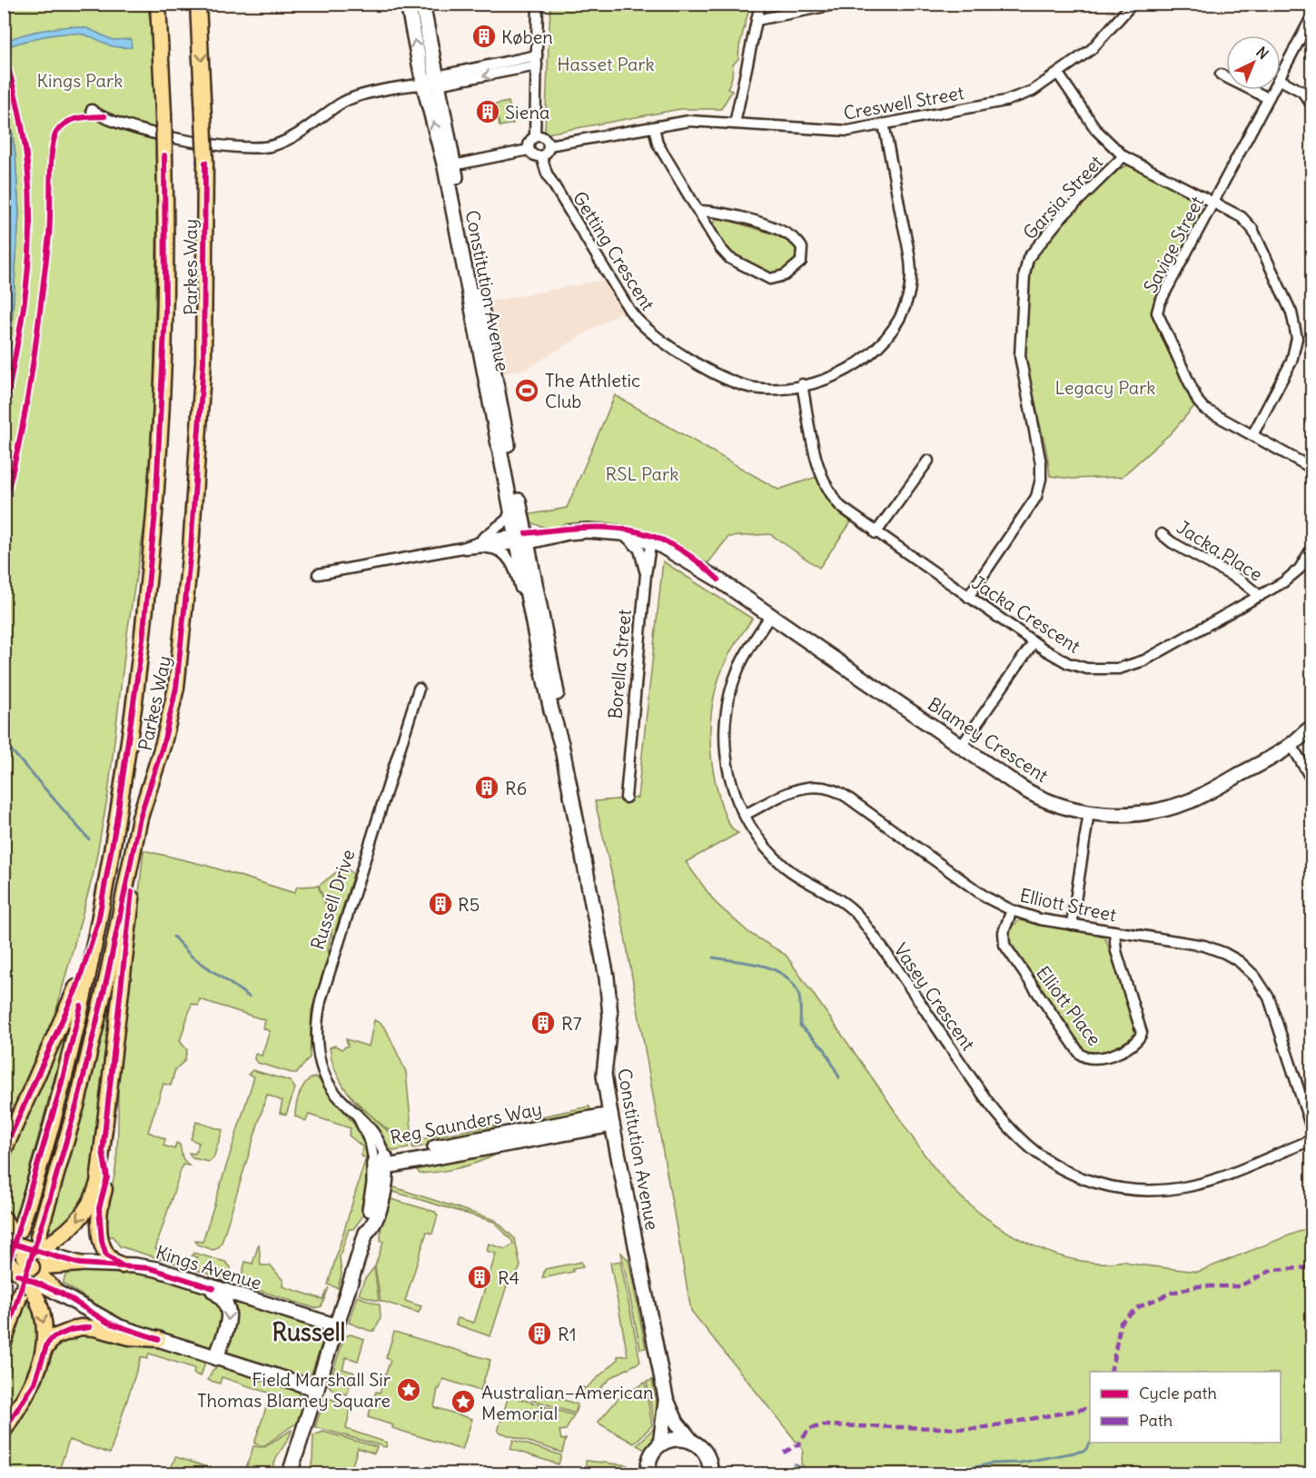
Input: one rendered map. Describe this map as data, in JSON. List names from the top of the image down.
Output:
{
  "streets": {
    "main road": ["Parkes Way"],
    "street": [
      "Creswell Street",
      "Garsia Street",
      "Savige Street",
      "Getting Crescent",
      "Constitution Avenue",
      "Jacka Place",
      "Jacka Crescent",
      "Borella Street",
      "Blamey Crescent",
      "Russell Drive",
      "Elliott Street",
      "Vasey Crescent",
      "Elliott Place",
      "Reg Saunders Way",
      "Kings Avenue"
    ]
  },
  "crossings": [
    ["Creswell Street", "Getting Crescent"],
    ["Garsia Street", "Jacka Crescent"],
    ["Getting Crescent", "Jacka Crescent"],
    ["Constitution Avenue", "Blamey Crescent"],
    ["Constitution Avenue", "Reg Saunders Way"],
    ["Jacka Place", "Jacka Crescent"],
    ["Borella Street", "Blamey Crescent"],
    ["Blamey Crescent", "Vasey Crescent"],
    ["Russell Drive", "Reg Saunders Way"],
    ["Russell Drive", "Kings Avenue"],
    ["Elliott Street", "Vasey Crescent"],
    ["Elliott Street", "Elliott Place"]
  ],
  "districts": ["Russell"],
  "parks": [
    "Hasset Park",
    "Kings Park",
    "Legacy Park",
    "RSL Park"
  ],
  "places": {
    "building": [
      "Køben",
      "Siena",
      "R6",
      "R5",
      "R7",
      "R4",
      "R1"
    ],
    "sports": ["The Athletic Club"],
    "place": ["Field Marshall Sir Thomas Blamey Square", "Australian–American Memorial"]
  },
  "legend": ["Cycle path", "Path"],
  "north": "top right"
}
